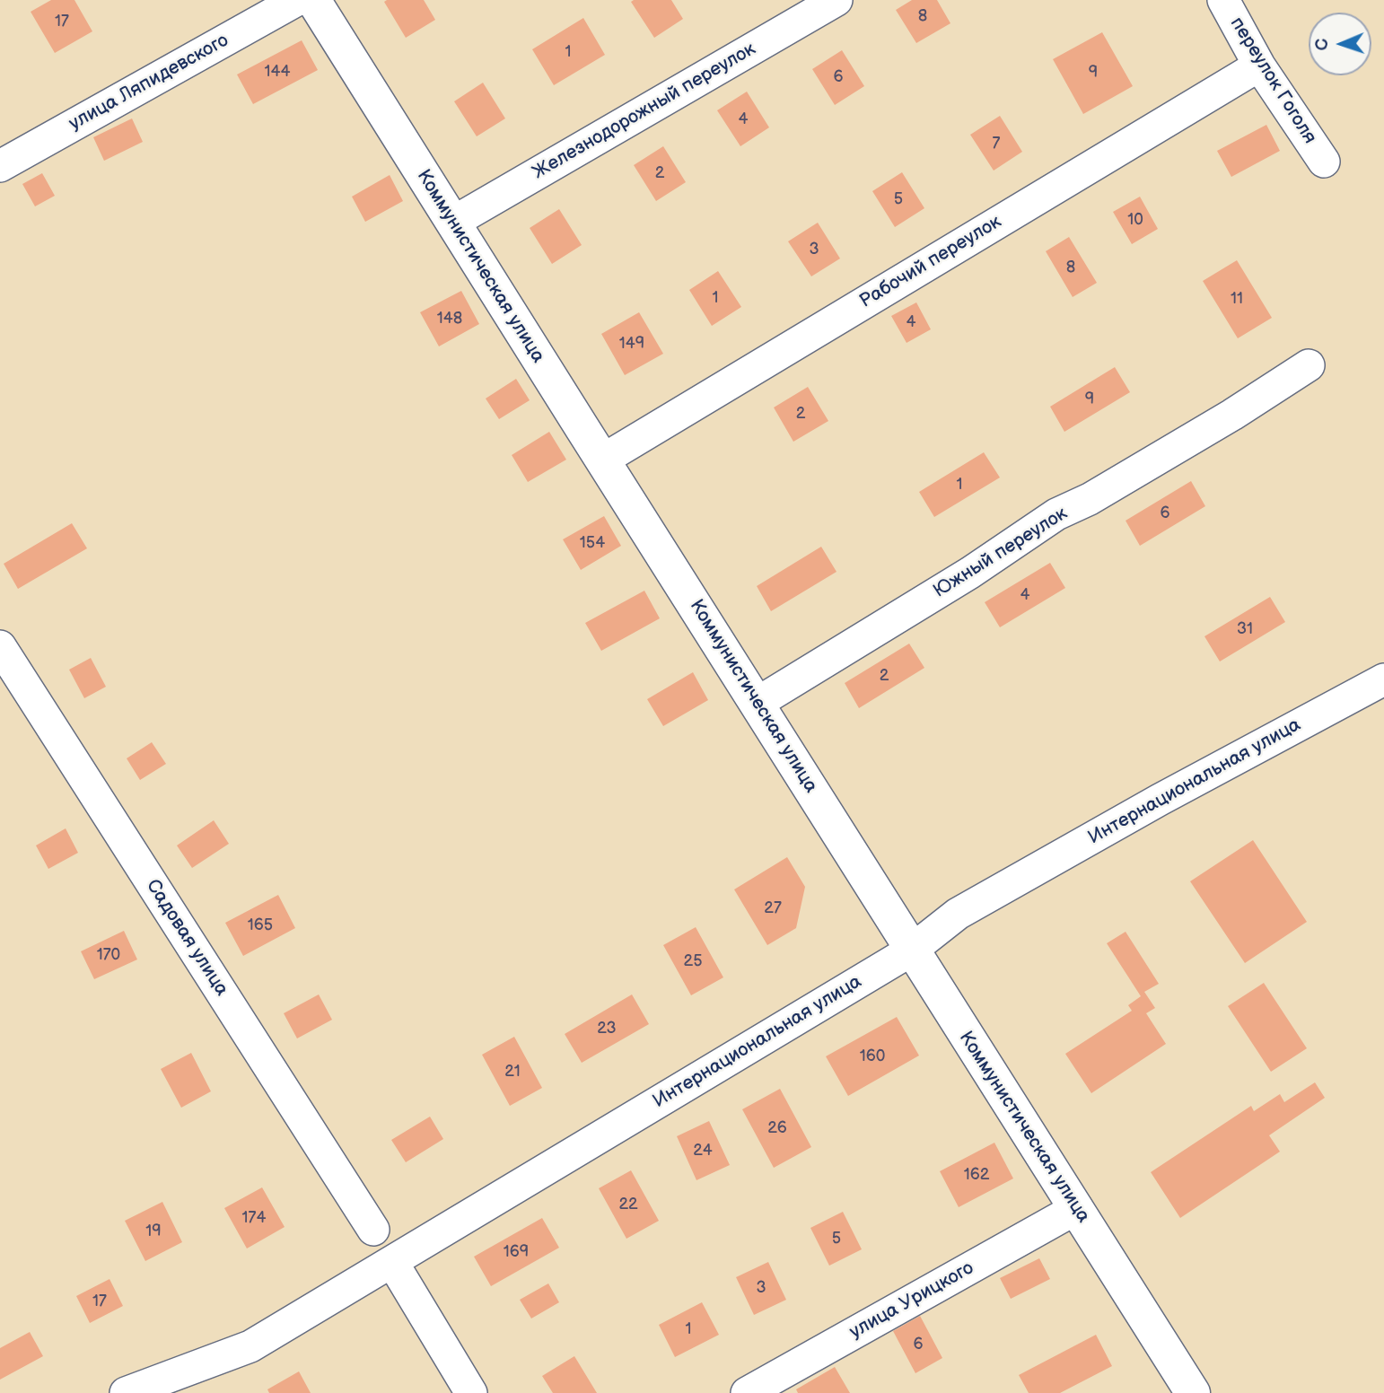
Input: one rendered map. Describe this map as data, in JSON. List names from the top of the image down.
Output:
{
  "streets": {
    "street": [
      "переулок Гоголя",
      "улица Ляпидевского",
      "Железнодорожный переулок",
      "Рабочий переулок",
      "Коммунистическая улица",
      "Южный переулок",
      "Интернациональная улица",
      "Садовая улица",
      "улица Урицкого"
    ]
  },
  "crossings": [
    ["переулок Гоголя", "Рабочий переулок"],
    ["Железнодорожный переулок", "Коммунистическая улица"],
    ["Рабочий переулок", "Коммунистическая улица"],
    ["Коммунистическая улица", "Южный переулок"],
    ["Коммунистическая улица", "Интернациональная улица"],
    ["Коммунистическая улица", "улица Урицкого"]
  ],
  "house_numbers": [
    "8",
    "17",
    "1",
    "144",
    "9",
    "6",
    "4",
    "7",
    "2",
    "5",
    "10",
    "3",
    "8",
    "1",
    "11",
    "148",
    "4",
    "149",
    "9",
    "2",
    "1",
    "6",
    "154",
    "4",
    "31",
    "2",
    "27",
    "165",
    "170",
    "25",
    "23",
    "160",
    "21",
    "26",
    "24",
    "162",
    "22",
    "174",
    "19",
    "5",
    "169",
    "3",
    "17",
    "1",
    "6"
  ],
  "north": "left"
}
